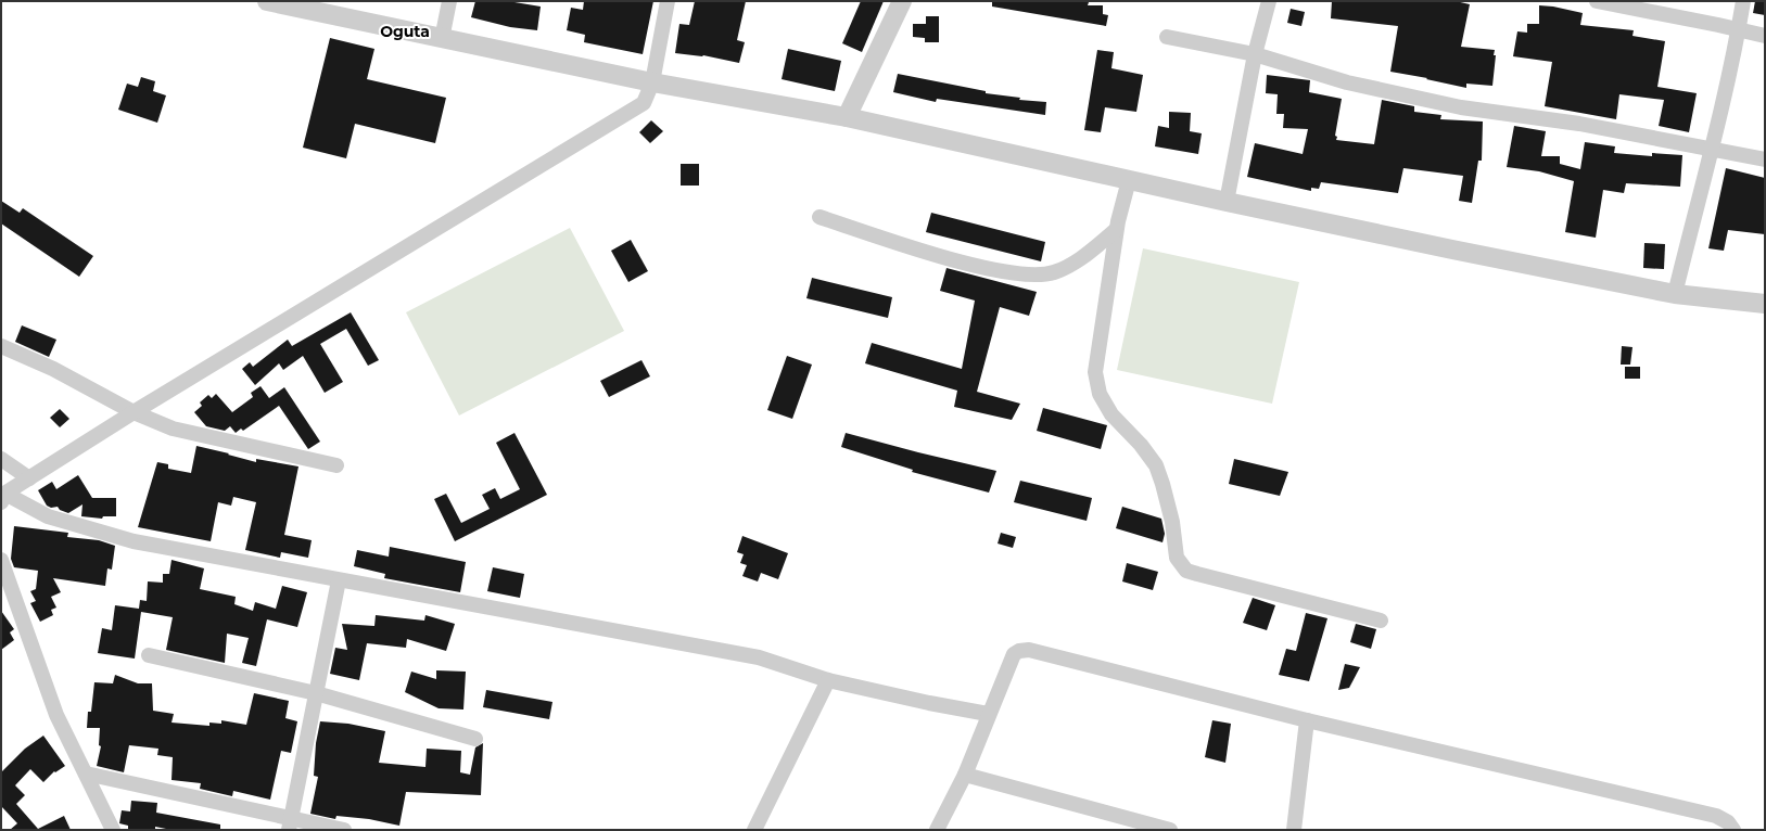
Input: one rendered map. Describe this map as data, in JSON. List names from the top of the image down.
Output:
{
  "districts": ["Oguta"]
}
